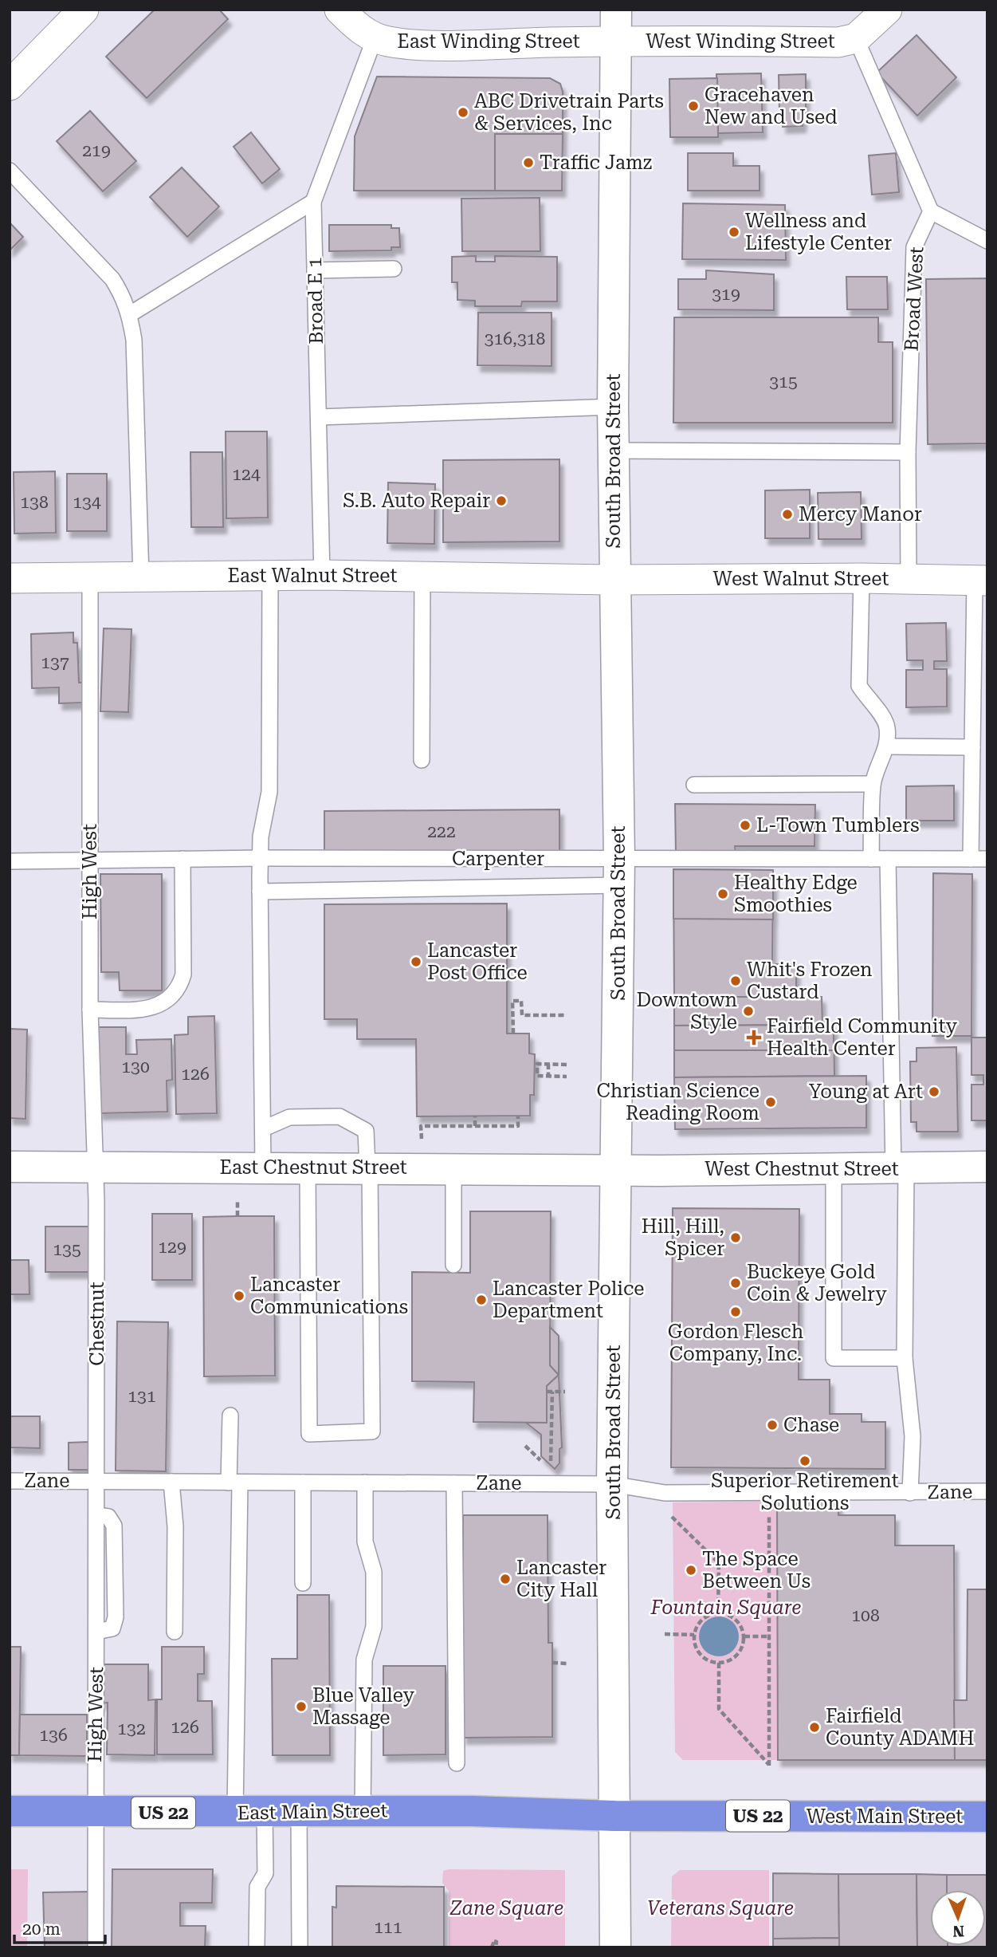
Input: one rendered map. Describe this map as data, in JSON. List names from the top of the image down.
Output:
{
  "streets": {
    "highway": ["East Main Street", "US 22", "West Main Street"],
    "main road": ["South Broad Street", "East Chestnut Street", "West Chestnut Street"],
    "street": [
      "East Winding Street",
      "West Winding Street",
      "East Walnut Street",
      "West Walnut Street"
    ],
    "lane": [
      "Broad West",
      "Broad E 1",
      "Carpenter",
      "High West",
      "Chestnut",
      "Zane"
    ]
  },
  "crossings": [
    ["East Winding Street", "West Winding Street"],
    ["East Winding Street", "Broad E 1"],
    ["East Winding Street", "South Broad Street"],
    ["West Winding Street", "South Broad Street"],
    ["Broad West", "West Walnut Street"],
    ["Broad E 1", "East Walnut Street"],
    ["South Broad Street", "East Walnut Street"],
    ["South Broad Street", "West Walnut Street"],
    ["South Broad Street", "Carpenter"],
    ["South Broad Street", "East Chestnut Street"],
    ["South Broad Street", "West Chestnut Street"],
    ["South Broad Street", "Zane"],
    ["South Broad Street", "East Main Street"],
    ["South Broad Street", "West Main Street"],
    ["East Walnut Street", "West Walnut Street"],
    ["East Walnut Street", "High West"],
    ["Carpenter", "High West"],
    ["High West", "East Chestnut Street"],
    ["High West", "Chestnut"],
    ["High West", "Zane"],
    ["High West", "East Main Street"],
    ["East Chestnut Street", "West Chestnut Street"],
    ["East Chestnut Street", "Chestnut"],
    ["Chestnut", "Zane"],
    ["East Main Street", "West Main Street"]
  ],
  "parks": ["Fountain Square", "Zane Square", "Veterans Square"],
  "places": {
    "other": [
      "Gracehaven New and Used",
      "ABC Drivetrain Parts & Services, Inc",
      "Traffic Jamz",
      "Wellness and Lifestyle Center",
      "S.B. Auto Repair",
      "Mercy Manor",
      "L-Town Tumblers",
      "Healthy Edge Smoothies",
      "Lancaster Post Office",
      "Whit's Frozen Custard",
      "Downtown Style",
      "Young at Art",
      "Christian Science Reading Room",
      "Hill, Hill, Spicer",
      "Buckeye Gold Coin & Jewelry",
      "Lancaster Communications",
      "Lancaster Police Department",
      "Gordon Flesch Company, Inc.",
      "Chase",
      "Superior Retirement Solutions",
      "The Space Between Us",
      "Lancaster City Hall",
      "Blue Valley Massage",
      "Fairfield County ADAMH"
    ],
    "health": ["Fairfield Community Health Center"]
  },
  "house_numbers": [
    "219",
    "319",
    "316,318",
    "315",
    "124",
    "138",
    "134",
    "137",
    "222",
    "130",
    "126",
    "129",
    "135",
    "131",
    "108",
    "126",
    "132",
    "136",
    "111"
  ],
  "scale_bar": "20 m",
  "north": "bottom"
}
